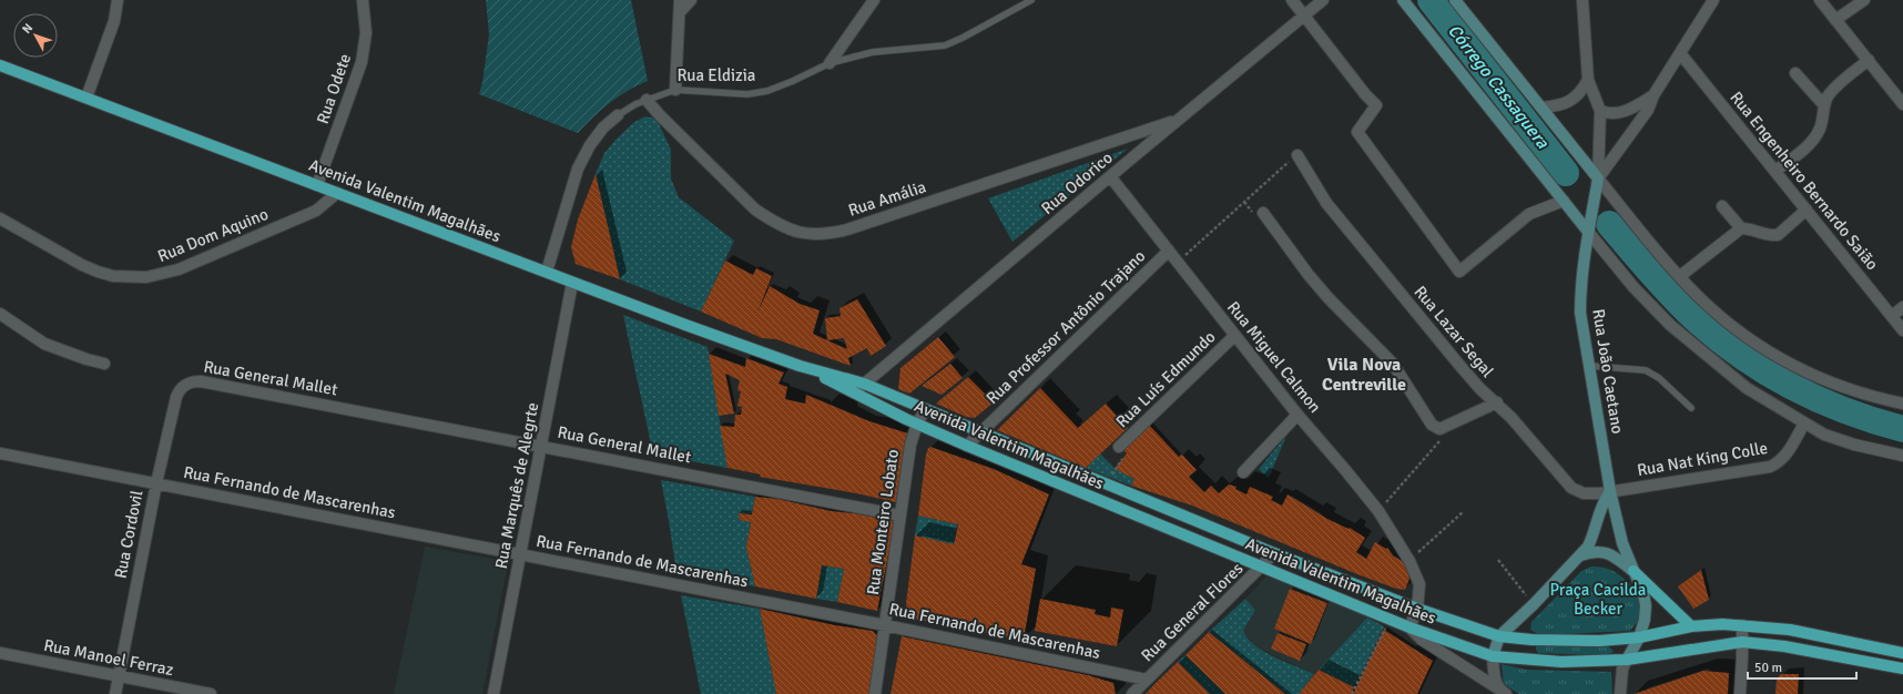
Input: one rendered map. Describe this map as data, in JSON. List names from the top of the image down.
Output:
{
  "streets": {
    "main road": ["Avenida Valentim Magalhães", "Rua João Caetano"],
    "street": [
      "Rua Eldizia",
      "Rua Odete",
      "Rua Engenheiro Bernardo Saião",
      "Rua Odorico",
      "Rua Amália",
      "Rua Dom Aquino",
      "Rua Professor Antônio Trajano",
      "Rua Lazar Segal",
      "Rua Miguel Calmon",
      "Rua General Mallet",
      "Rua Luís Edmundo",
      "Rua Nat King Colle",
      "Rua Marquês de Alegrte",
      "Rua Fernando de Mascarenhas",
      "Rua Monteiro Lobato",
      "Rua Cordovil",
      "Rua General Flores",
      "Rua Manoel Ferraz"
    ]
  },
  "crossings": [
    ["Rua Eldizia", "Rua Amália"],
    ["Rua Eldizia", "Avenida Valentim Magalhães"],
    ["Rua Odete", "Avenida Valentim Magalhães"],
    ["Rua Odorico", "Rua Amália"],
    ["Rua Odorico", "Avenida Valentim Magalhães"],
    ["Rua Odorico", "Rua Miguel Calmon"],
    ["Avenida Valentim Magalhães", "Rua Dom Aquino"],
    ["Avenida Valentim Magalhães", "Rua Professor Antônio Trajano"],
    ["Avenida Valentim Magalhães", "Rua Miguel Calmon"],
    ["Avenida Valentim Magalhães", "Rua João Caetano"],
    ["Avenida Valentim Magalhães", "Rua Marquês de Alegrte"],
    ["Avenida Valentim Magalhães", "Rua Monteiro Lobato"],
    ["Avenida Valentim Magalhães", "Rua General Flores"],
    ["Rua Professor Antônio Trajano", "Rua Miguel Calmon"],
    ["Rua Lazar Segal", "Rua João Caetano"],
    ["Rua Lazar Segal", "Rua Nat King Colle"],
    ["Rua Miguel Calmon", "Rua Luís Edmundo"],
    ["Rua João Caetano", "Rua Nat King Colle"],
    ["Rua General Mallet", "Rua Marquês de Alegrte"],
    ["Rua General Mallet", "Rua Monteiro Lobato"],
    ["Rua General Mallet", "Rua Cordovil"],
    ["Rua Marquês de Alegrte", "Rua Fernando de Mascarenhas"],
    ["Rua Fernando de Mascarenhas", "Rua Monteiro Lobato"],
    ["Rua Fernando de Mascarenhas", "Rua Cordovil"],
    ["Rua Fernando de Mascarenhas", "Rua General Flores"],
    ["Rua Cordovil", "Rua Manoel Ferraz"]
  ],
  "districts": ["Vila Nova Centreville"],
  "water": ["Córrego Cassaquera"],
  "parks": ["Praça Cacilda Becker"],
  "scale_bar": "50 m",
  "north": "top left"
}
